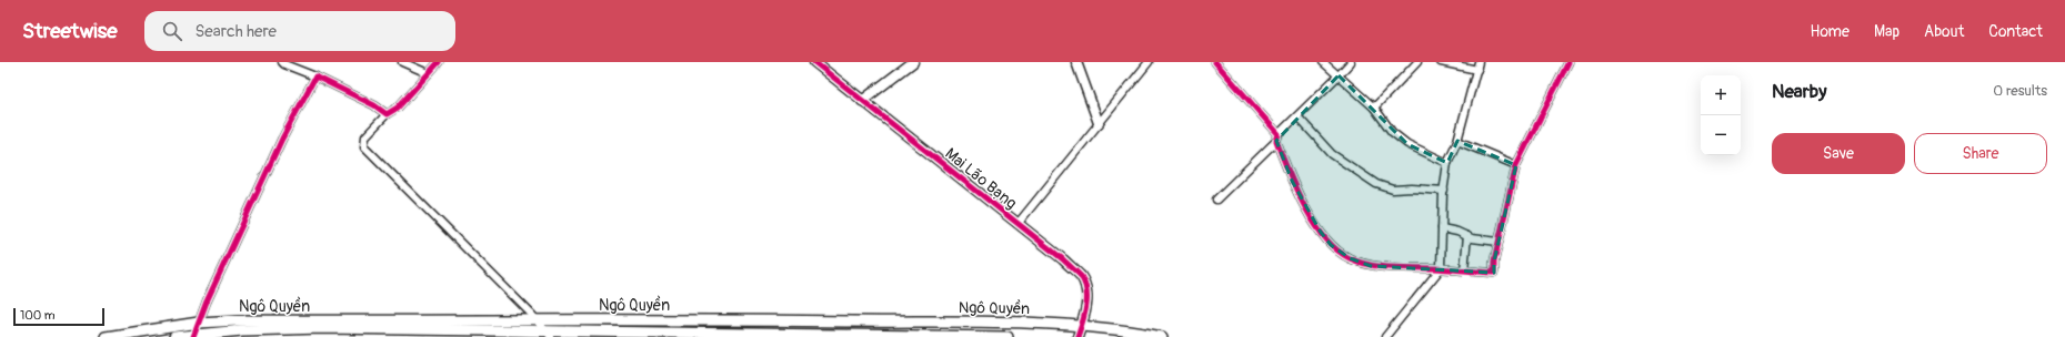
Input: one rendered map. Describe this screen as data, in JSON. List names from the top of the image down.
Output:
{
  "streets": {
    "main road": ["Ngô Quyền"],
    "street": ["Mai Lão Bạng"]
  },
  "crossings": [
    ["Mai Lão Bạng", "Ngô Quyền"]
  ],
  "scale_bar": "100 m",
  "page": {
    "header": "Streetwise",
    "search": "Search here",
    "nav": [
      "Home",
      "Map",
      "About",
      "Contact"
    ],
    "heading": ["Nearby", "0 results"],
    "map_buttons": ["+", "−"],
    "buttons": ["Save", "Share"],
    "scale": "100 m"
  }
}
